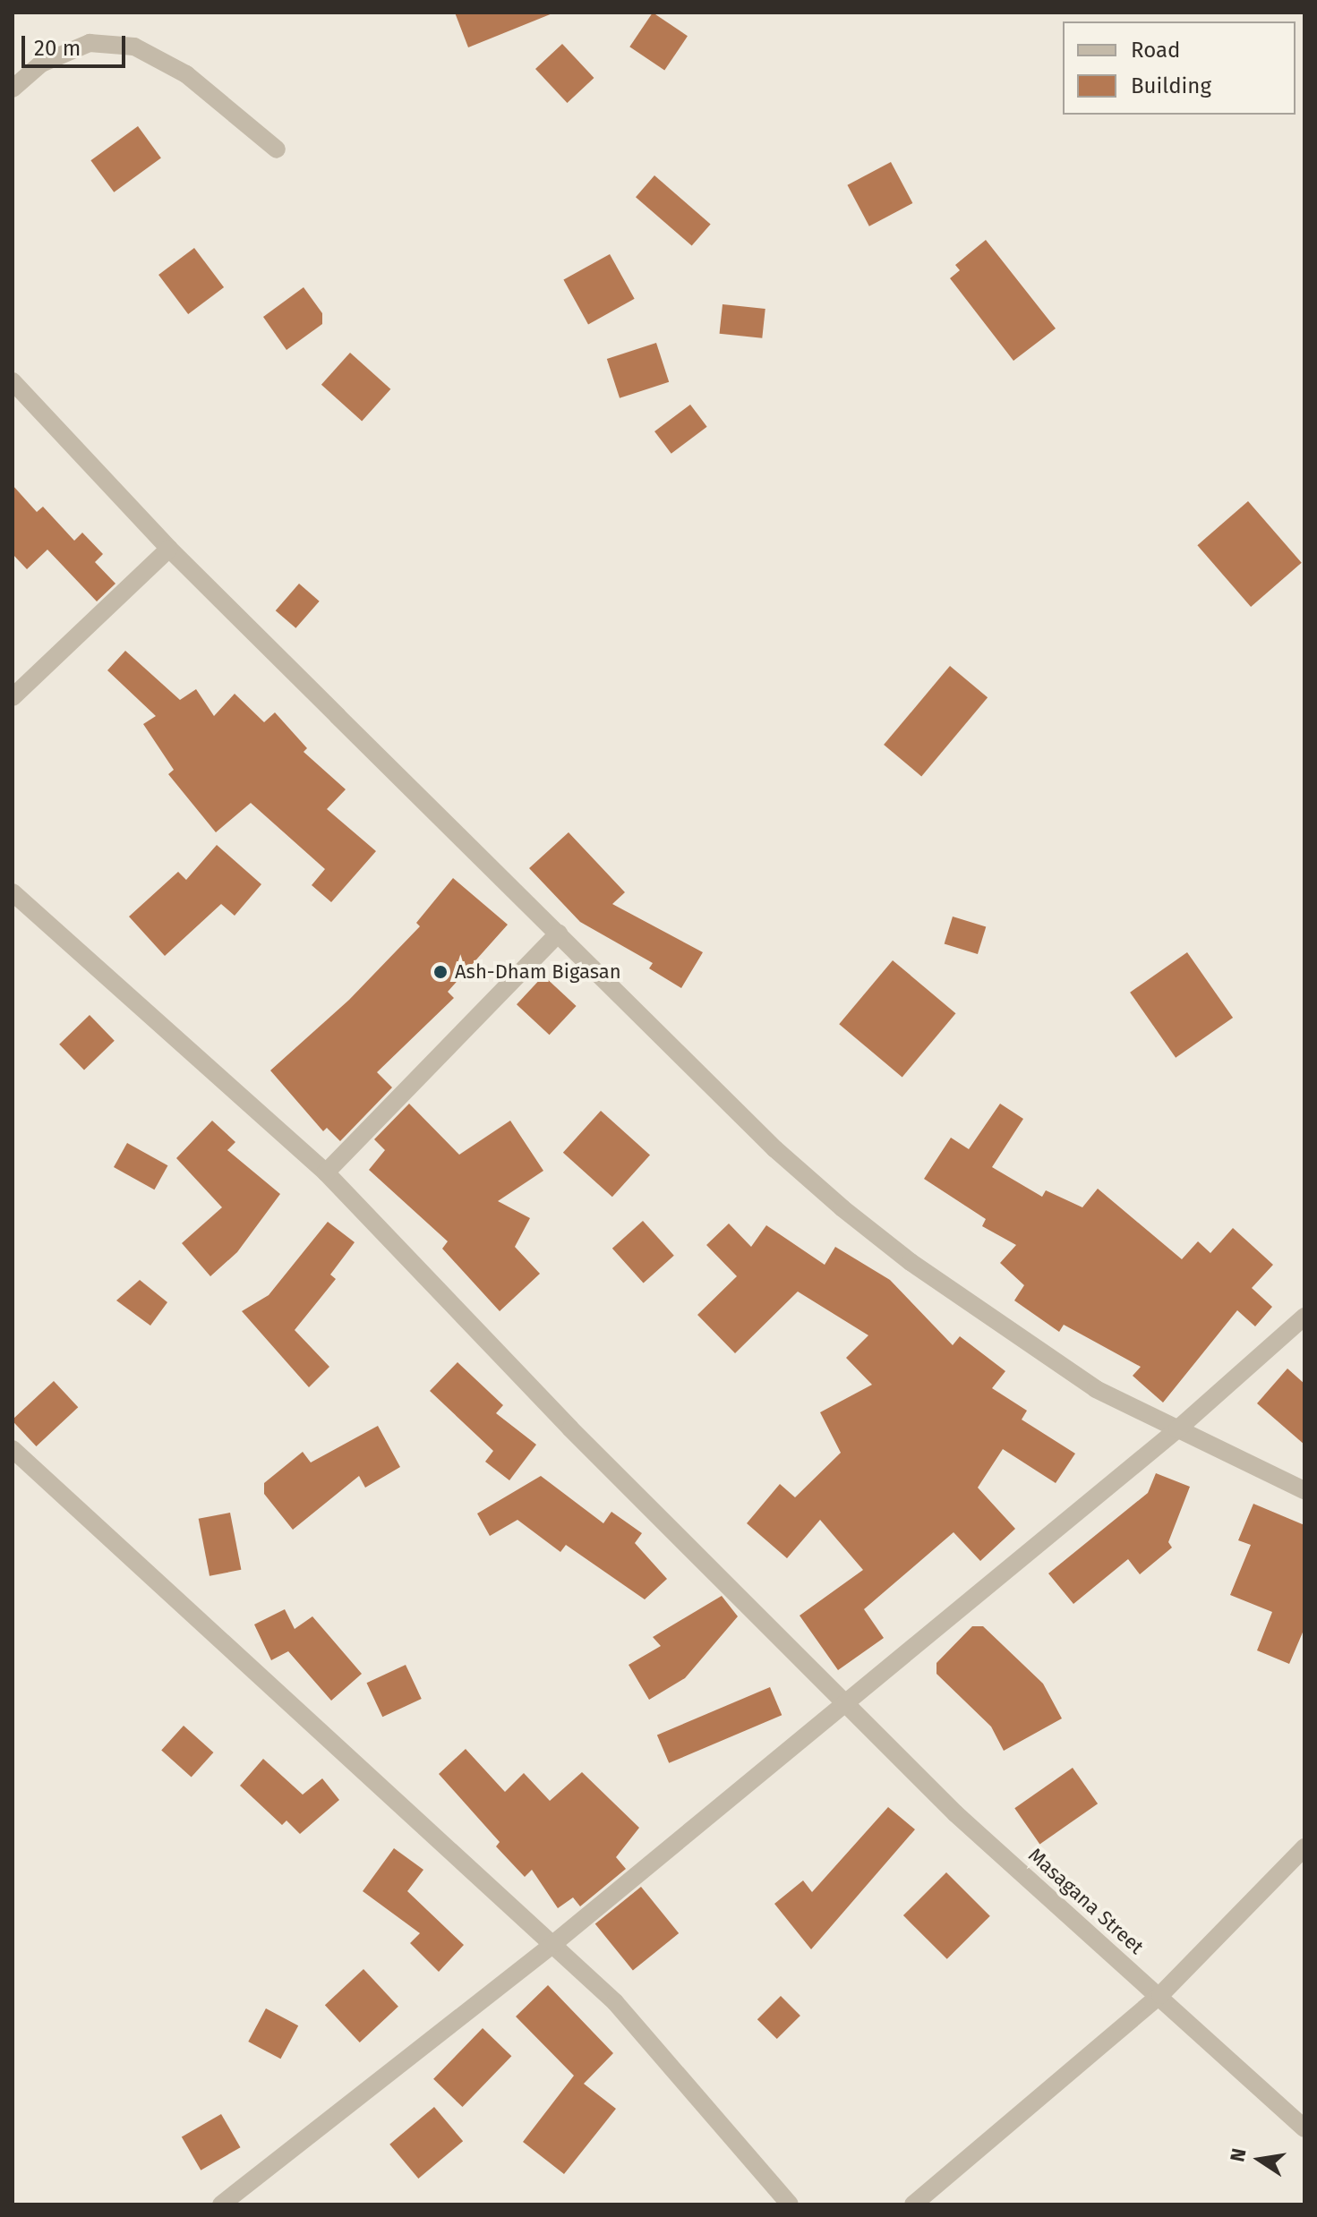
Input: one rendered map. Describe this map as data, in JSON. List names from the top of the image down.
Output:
{
  "streets": {
    "street": ["Masagana Street"]
  },
  "places": ["Ash-Dham Bigasan"],
  "legend": ["Road", "Building"],
  "scale_bar": "20 m",
  "north": "left"
}
